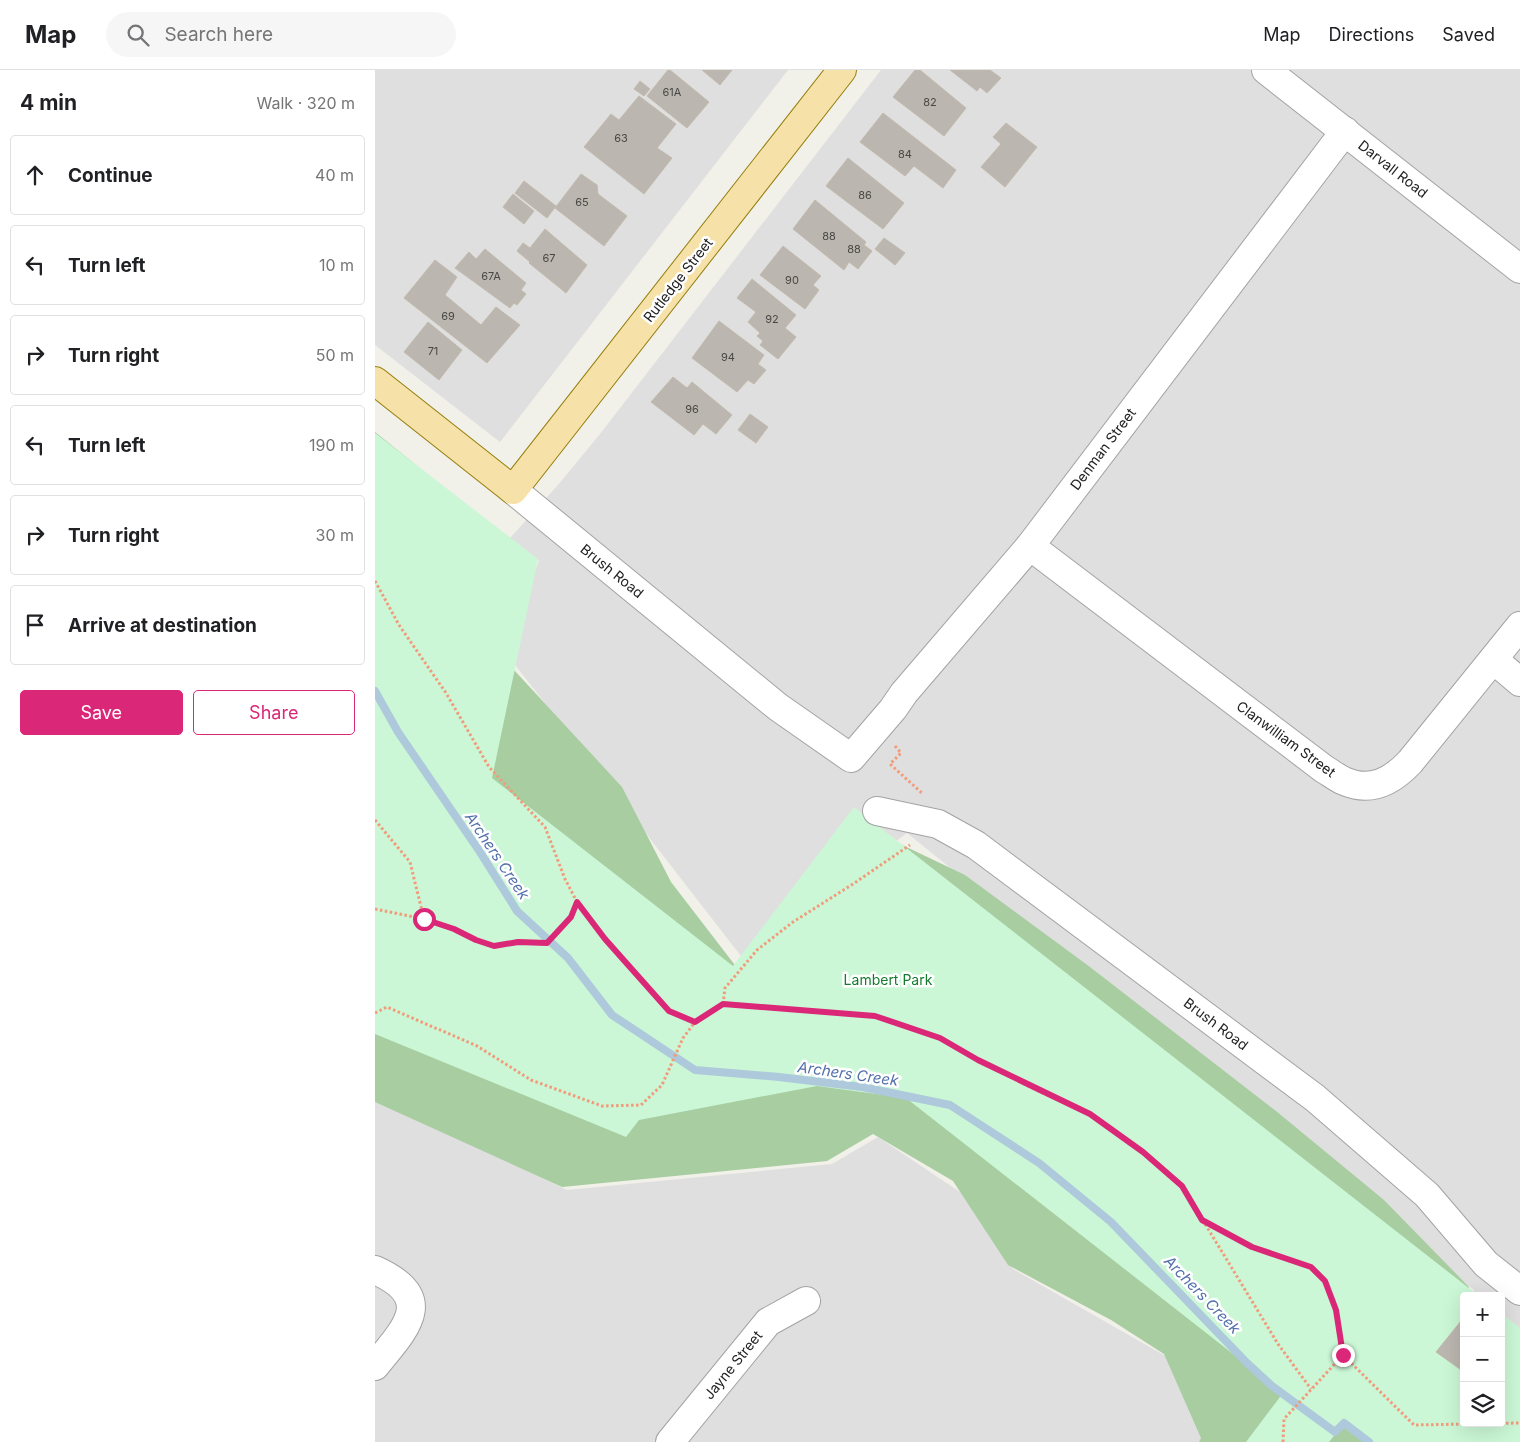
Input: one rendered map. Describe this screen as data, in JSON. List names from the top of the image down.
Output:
{
  "streets": {
    "main road": ["Rutledge Street", "Brush Road"],
    "street": [
      "Darvall Road",
      "Denman Street",
      "Clanwilliam Street",
      "Jayne Street"
    ]
  },
  "crossings": [
    ["Darvall Road", "Denman Street"],
    ["Rutledge Street", "Brush Road"],
    ["Denman Street", "Brush Road"],
    ["Denman Street", "Clanwilliam Street"]
  ],
  "water": ["Archers Creek"],
  "parks": ["Lambert Park"],
  "house_numbers": [
    "61A",
    "82",
    "63",
    "84",
    "86",
    "65",
    "88",
    "88",
    "67",
    "67A",
    "90",
    "69",
    "92",
    "71",
    "94",
    "96"
  ],
  "page": {
    "header": "Map",
    "search": "Search here",
    "nav": ["Map", "Directions", "Saved"],
    "heading": ["4 min", "Walk · 320 m"],
    "list": [
      ["Continue", "40 m"],
      ["Turn left", "10 m"],
      ["Turn right", "50 m"],
      ["Turn left", "190 m"],
      ["Turn right", "30 m"],
      "Arrive at destination"
    ],
    "buttons": ["Save", "Share"],
    "map_buttons": ["+", "−"]
  }
}
